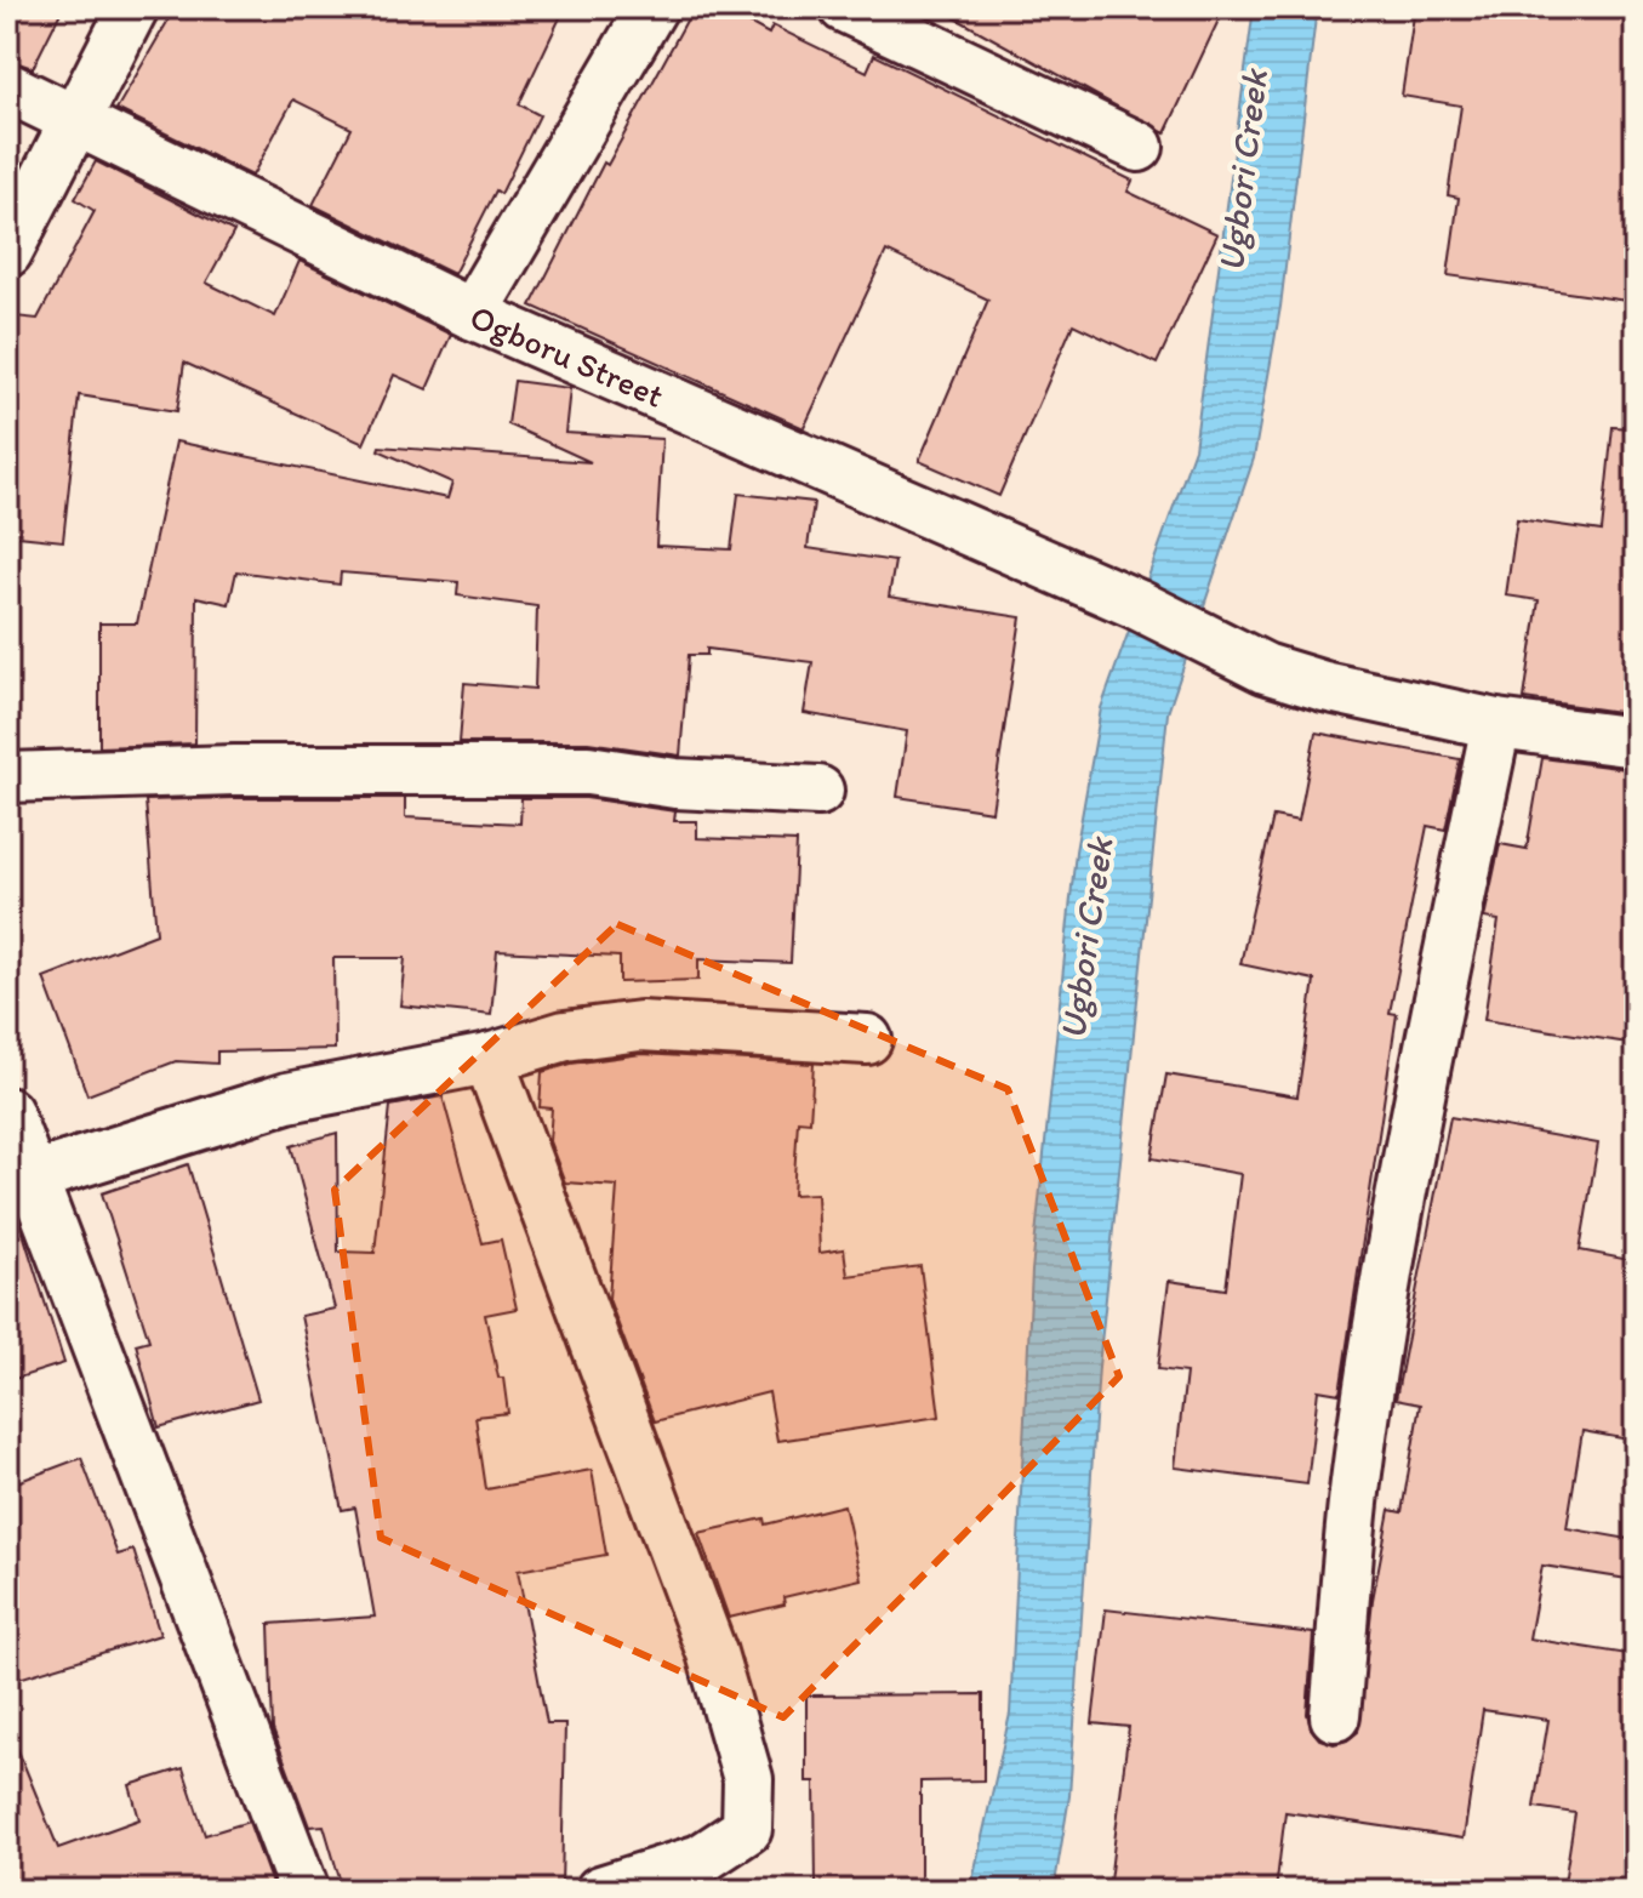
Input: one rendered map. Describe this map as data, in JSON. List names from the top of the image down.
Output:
{
  "streets": {
    "street": ["Ogboru Street"]
  },
  "water": ["Ugbori Creek"]
}
